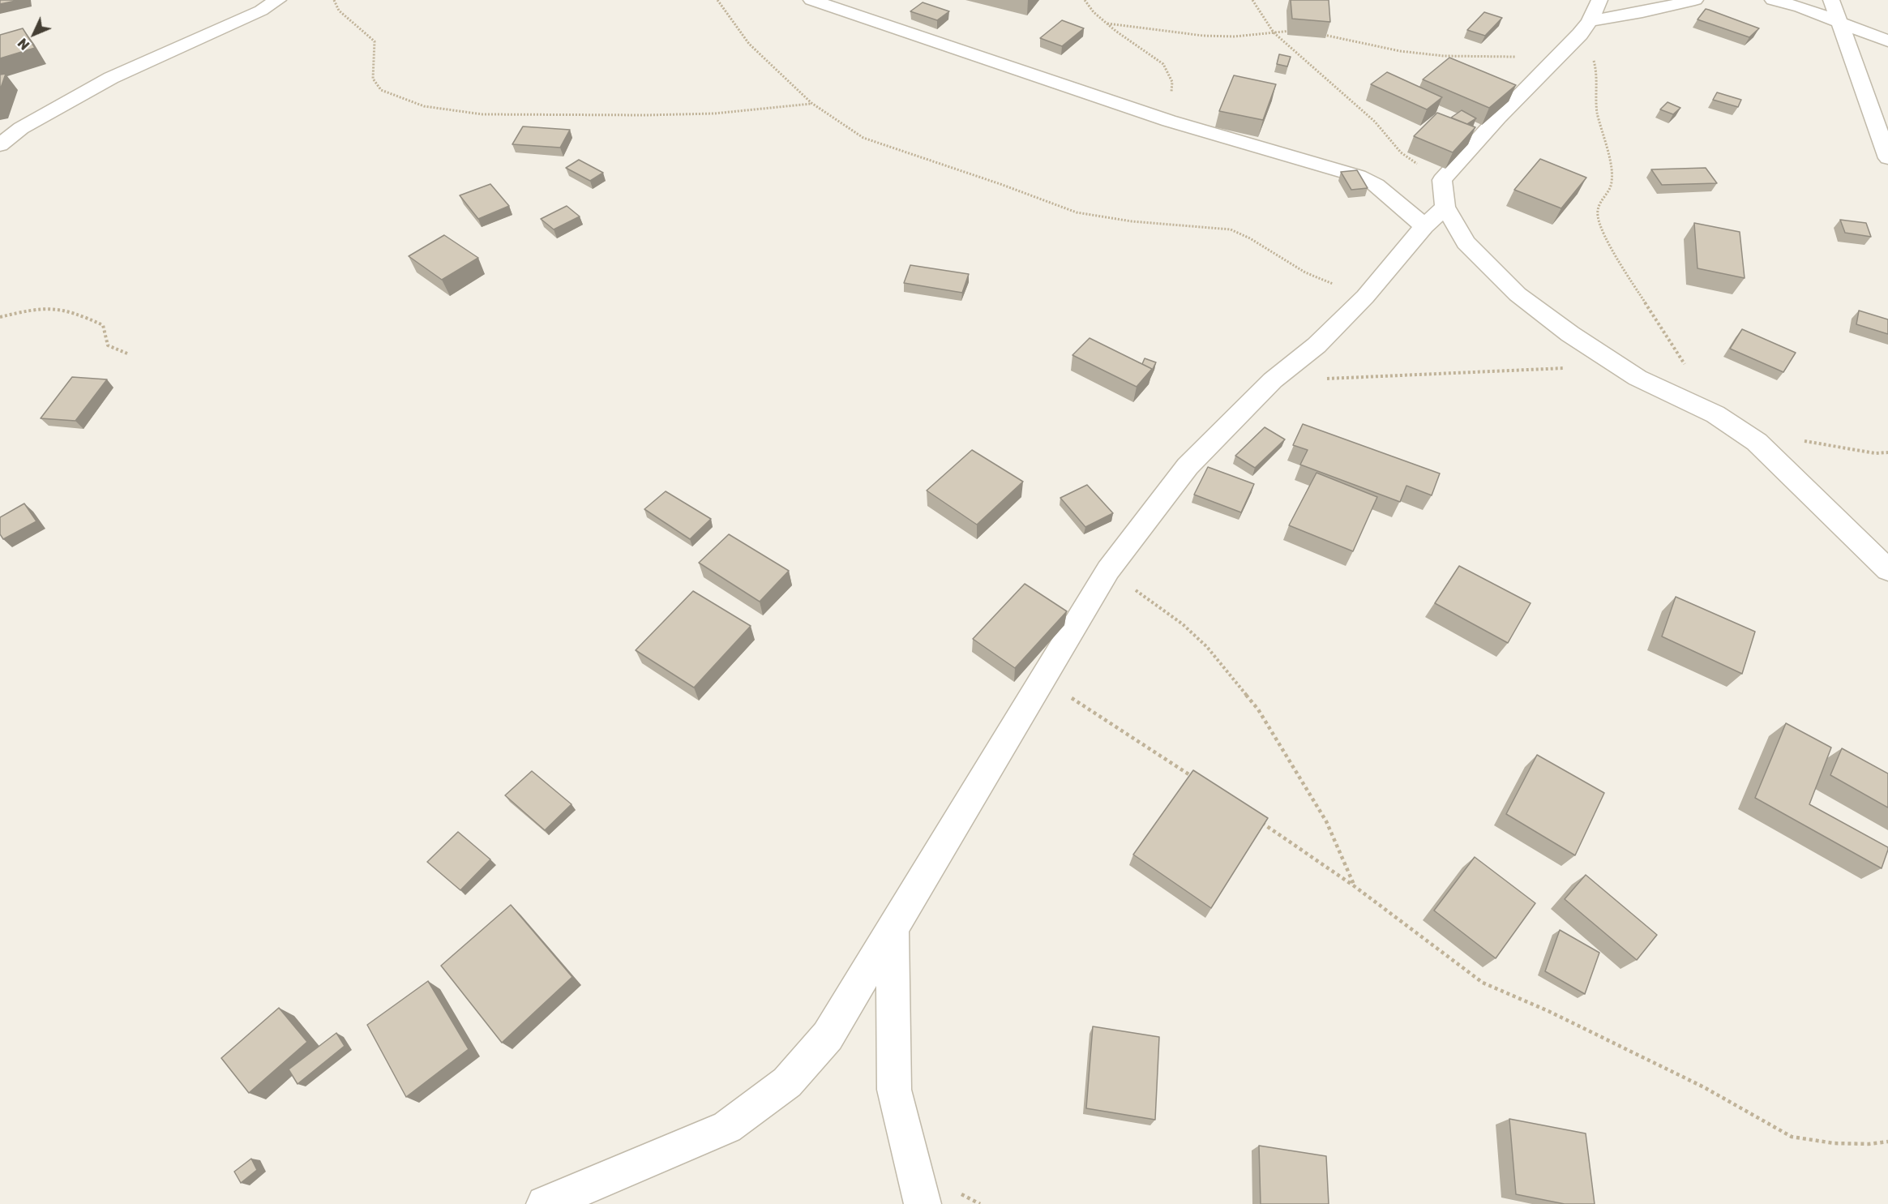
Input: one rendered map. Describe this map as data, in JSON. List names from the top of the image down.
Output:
{
  "north": "bottom left"
}
